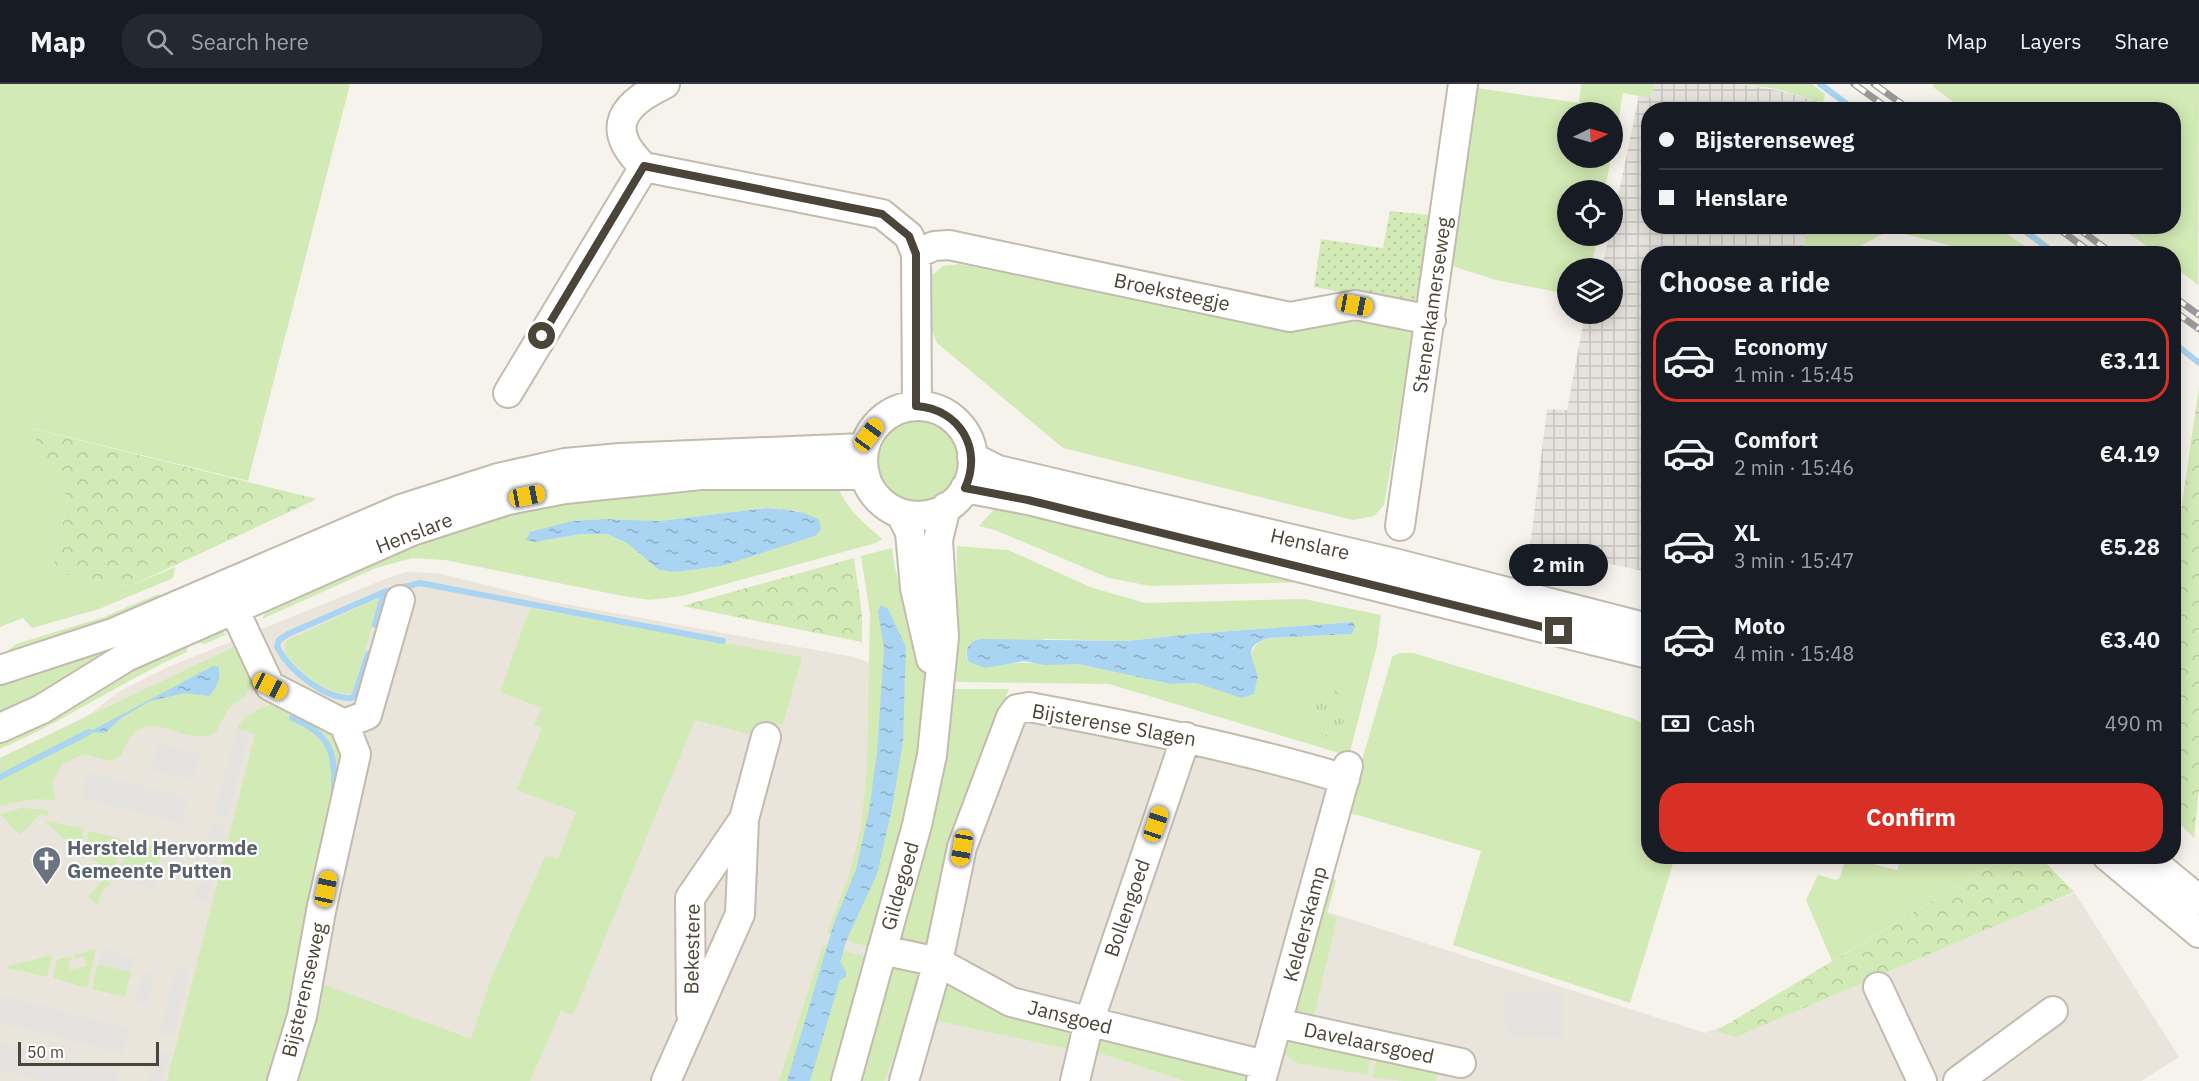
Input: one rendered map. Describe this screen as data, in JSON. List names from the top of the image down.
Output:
{
  "streets": {
    "street": [
      "Broeksteegje",
      "Stenenkamerseweg",
      "Henslare",
      "Bijsterense Slagen",
      "Gildegoed",
      "Bollengoed",
      "Kelderskamp",
      "Bekestere",
      "Bijsterenseweg",
      "Jansgoed",
      "Davelaarsgoed"
    ]
  },
  "crossings": [
    ["Broeksteegje", "Stenenkamerseweg"],
    ["Henslare", "Gildegoed"],
    ["Bijsterense Slagen", "Bollengoed"],
    ["Bijsterense Slagen", "Kelderskamp"],
    ["Bijsterense Slagen", "Jansgoed"],
    ["Gildegoed", "Jansgoed"],
    ["Bollengoed", "Jansgoed"],
    ["Kelderskamp", "Jansgoed"],
    ["Kelderskamp", "Davelaarsgoed"]
  ],
  "places": {
    "church": ["Hersteld Hervormde Gemeente Putten"]
  },
  "scale_bar": "50 m",
  "north": "right",
  "page": {
    "header": "Map",
    "search": "Search here",
    "nav": ["Map", "Layers", "Share"],
    "banner": ["Bijsterenseweg", "Henslare"],
    "heading": "Choose a ride",
    "list": [
      {
        "name": "Economy",
        "note": "1 min · 15:45",
        "value": "€3.11"
      },
      {
        "name": "Comfort",
        "note": "2 min · 15:46",
        "value": "€4.19"
      },
      {
        "name": "XL",
        "note": "3 min · 15:47",
        "value": "€5.28"
      },
      {
        "name": "Moto",
        "note": "4 min · 15:48",
        "value": "€3.40"
      }
    ],
    "bubble": "2 min",
    "pay": ["Cash", "490 m"],
    "buttons": "Confirm",
    "scale": "50 m"
  }
}
